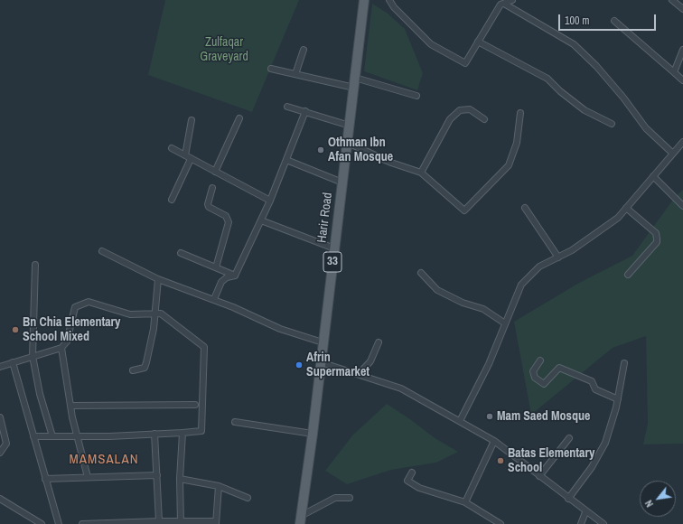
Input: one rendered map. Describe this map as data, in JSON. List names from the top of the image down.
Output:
{
  "streets": {
    "main road": ["Harir Road", "33"]
  },
  "districts": ["MAMSALAN"],
  "parks": ["Zulfaqar Graveyard"],
  "places": [
    "Othman Ibn Afan Mosque",
    "Bn Chia Elementary School Mixed",
    "Afrin Supermarket",
    "Mam Saed Mosque",
    "Batas Elementary School"
  ],
  "scale_bar": "100 m",
  "north": "bottom left"
}
